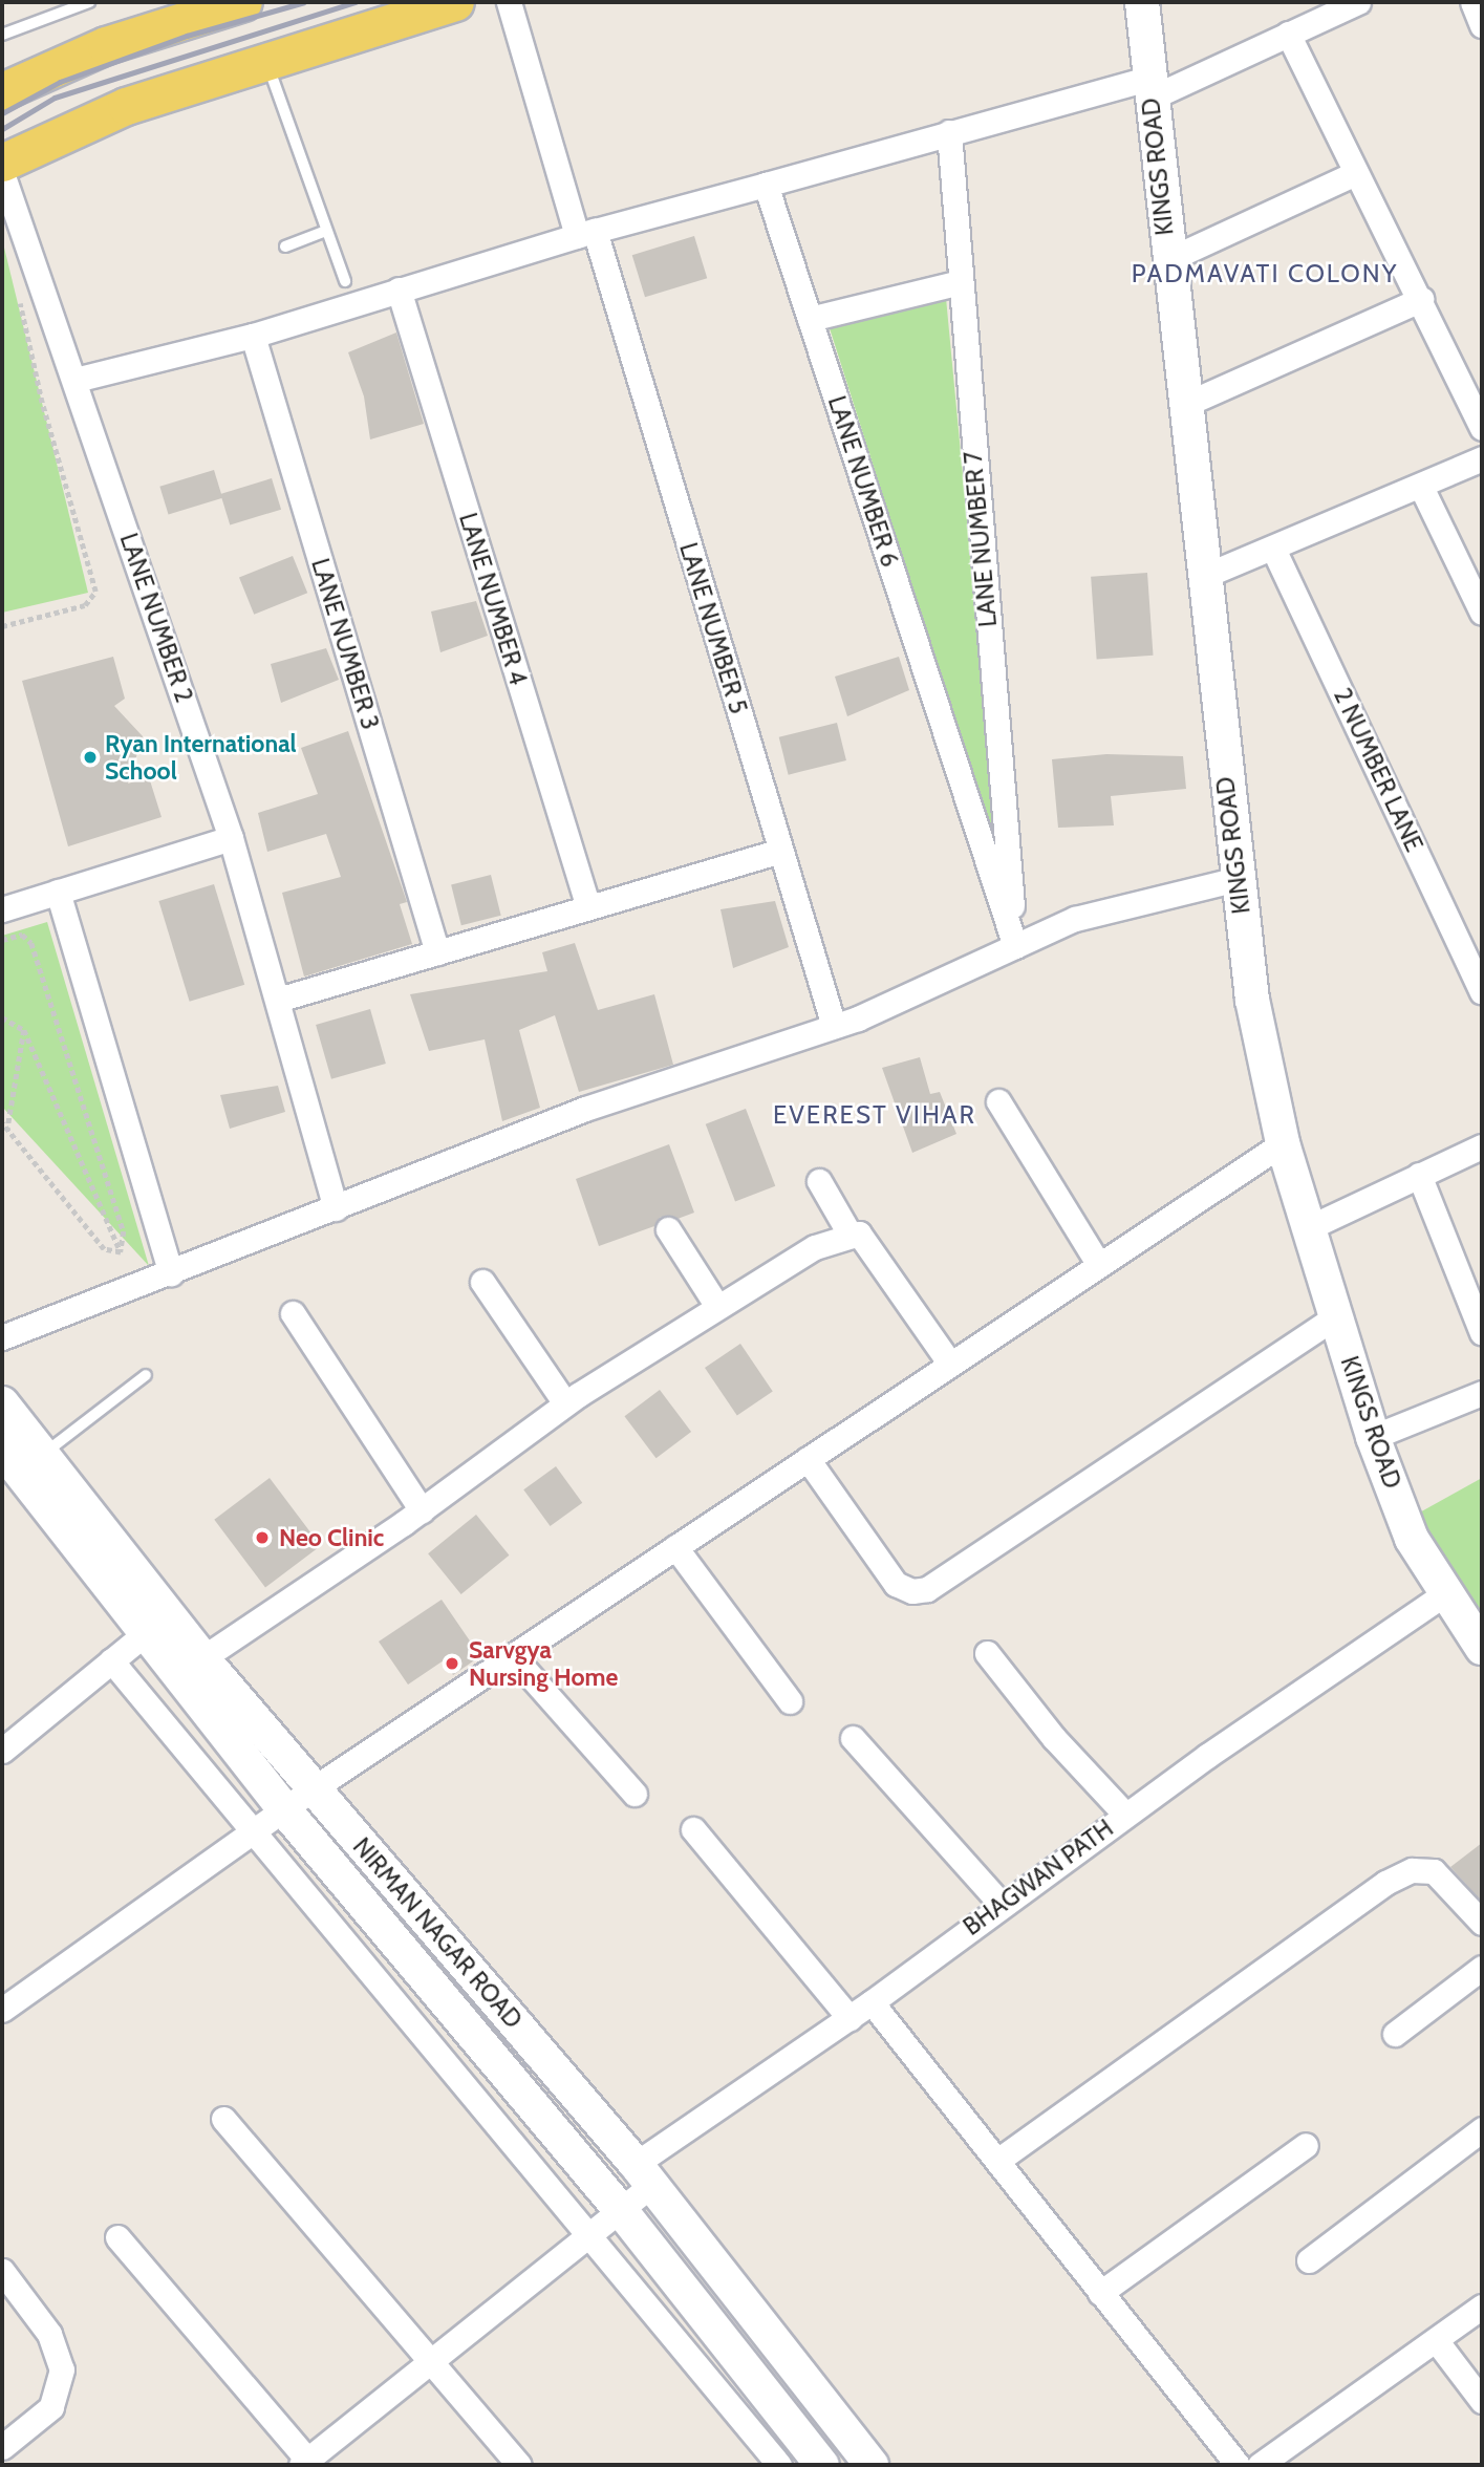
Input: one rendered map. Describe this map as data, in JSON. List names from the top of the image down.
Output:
{
  "streets": {
    "street": [
      "KINGS ROAD",
      "LANE NUMBER 6",
      "LANE NUMBER 7",
      "LANE NUMBER 4",
      "LANE NUMBER 2",
      "LANE NUMBER 5",
      "LANE NUMBER 3",
      "2 NUMBER LANE",
      "BHAGWAN PATH",
      "NIRMAN NAGAR ROAD"
    ]
  },
  "crossings": [
    ["KINGS ROAD", "BHAGWAN PATH"],
    ["LANE NUMBER 6", "LANE NUMBER 7"],
    ["BHAGWAN PATH", "NIRMAN NAGAR ROAD"]
  ],
  "districts": ["PADMAVATI COLONY", "EVEREST VIHAR"],
  "places": ["Ryan International School", "Neo Clinic", "Sarvgya Nursing Home"]
}
